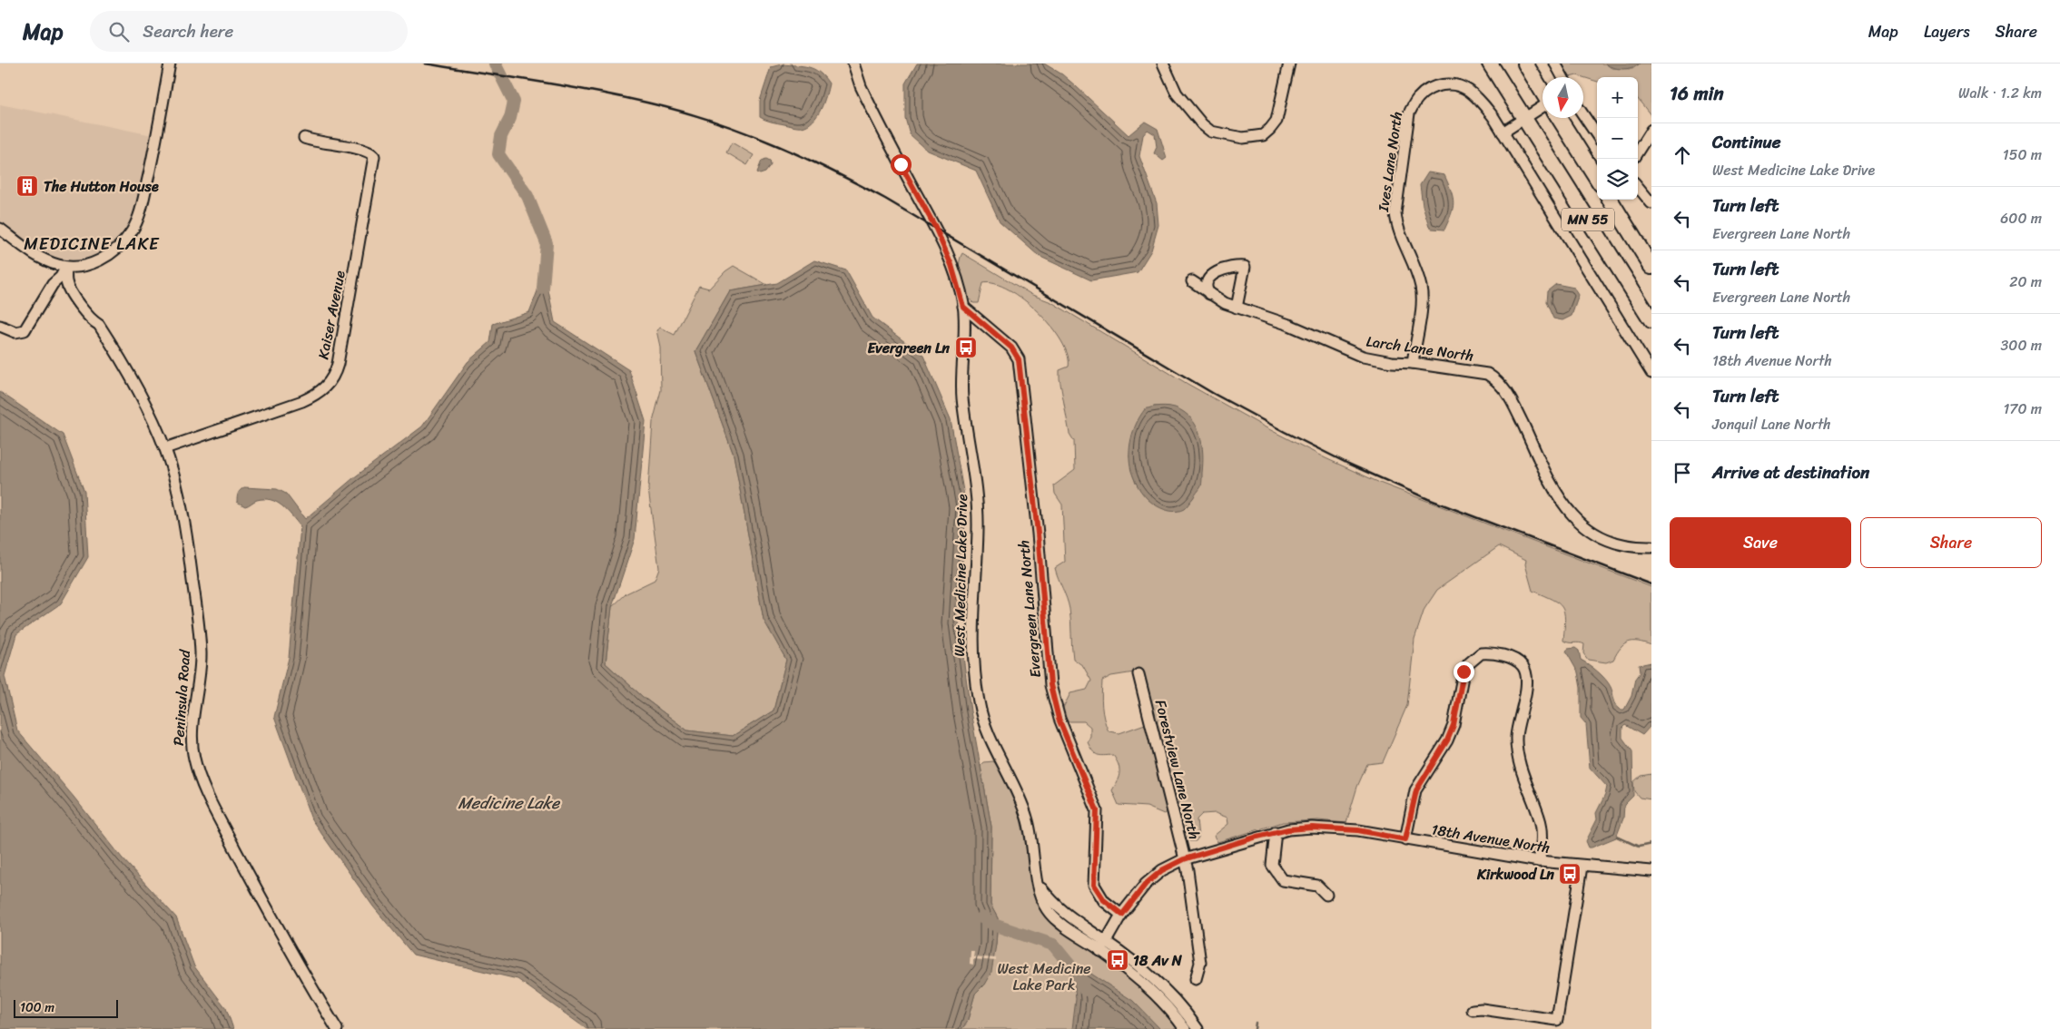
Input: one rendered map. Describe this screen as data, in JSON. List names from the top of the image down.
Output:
{
  "streets": {
    "highway": ["MN 55"],
    "street": [
      "Ives Lane North",
      "Kaiser Avenue",
      "Larch Lane North",
      "West Medicine Lake Drive",
      "Evergreen Lane North",
      "Peninsula Road",
      "Forestview Lane North",
      "18th Avenue North"
    ]
  },
  "crossings": [
    ["Ives Lane North", "Larch Lane North"],
    ["Kaiser Avenue", "Peninsula Road"],
    ["West Medicine Lake Drive", "Evergreen Lane North"],
    ["West Medicine Lake Drive", "18th Avenue North"],
    ["Evergreen Lane North", "18th Avenue North"],
    ["Forestview Lane North", "18th Avenue North"]
  ],
  "districts": ["MEDICINE LAKE"],
  "water": ["Medicine Lake"],
  "parks": ["West Medicine Lake Park"],
  "places": {
    "building": ["The Hutton House"],
    "bus stop": ["Evergreen Ln", "Kirkwood Ln", "18 Av N"]
  },
  "scale_bar": "100 m",
  "north": "bottom",
  "page": {
    "header": "Map",
    "search": "Search here",
    "nav": ["Map", "Layers", "Share"],
    "heading": ["16 min", "Walk · 1.2 km"],
    "map_buttons": ["+", "−"],
    "list": [
      ["Continue", "West Medicine Lake Drive", "150 m"],
      ["Turn left", "Evergreen Lane North", "600 m"],
      ["Turn left", "Evergreen Lane North", "20 m"],
      ["Turn left", "18th Avenue North", "300 m"],
      ["Turn left", "Jonquil Lane North", "170 m"],
      "Arrive at destination"
    ],
    "buttons": ["Save", "Share"],
    "scale": "100 m"
  }
}
